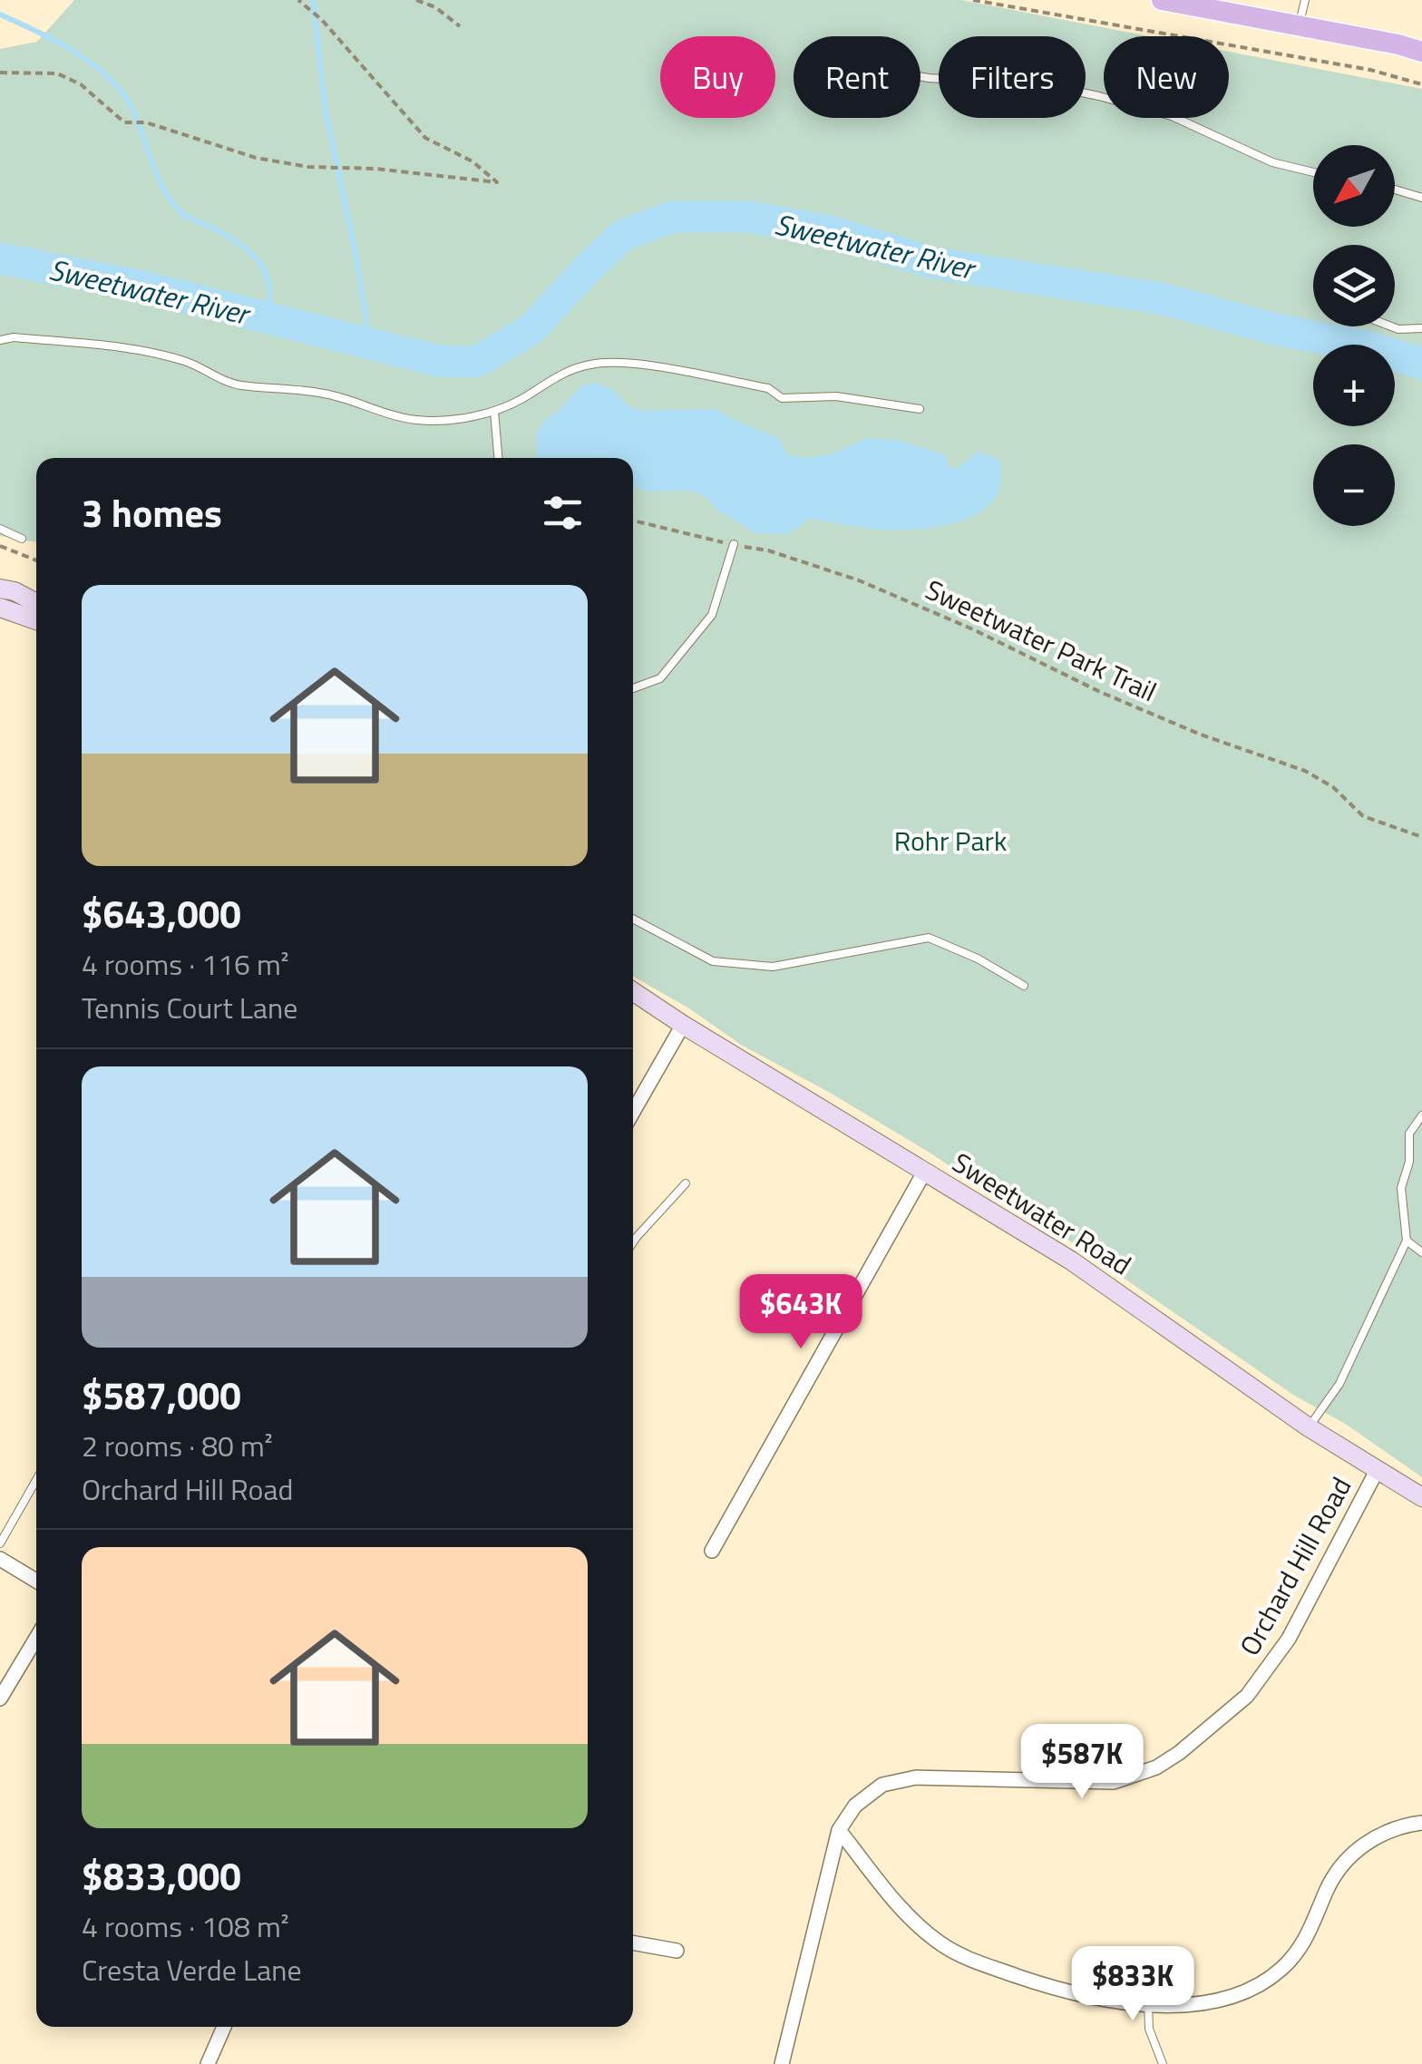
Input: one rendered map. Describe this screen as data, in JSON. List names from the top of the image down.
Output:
{
  "streets": {
    "main road": ["Sweetwater Road"],
    "street": ["Orchard Hill Road"],
    "path": ["Sweetwater Park Trail"]
  },
  "crossings": [
    ["Sweetwater Road", "Orchard Hill Road"]
  ],
  "water": ["Sweetwater River"],
  "parks": ["Rohr Park"],
  "north": "bottom left",
  "page": {
    "chip": [
      "Buy",
      "Rent",
      "Filters",
      "New"
    ],
    "map_buttons": ["+", "−"],
    "heading": "3 homes",
    "list": [
      {
        "name": "$643,000",
        "note": "4 rooms · 116 m² · Tennis Court Lane"
      },
      {
        "name": "$587,000",
        "note": "2 rooms · 80 m² · Orchard Hill Road"
      },
      {
        "name": "$833,000",
        "note": "4 rooms · 108 m² · Cresta Verde Lane"
      }
    ],
    "price": ["$643K", "$587K", "$833K"]
  }
}
